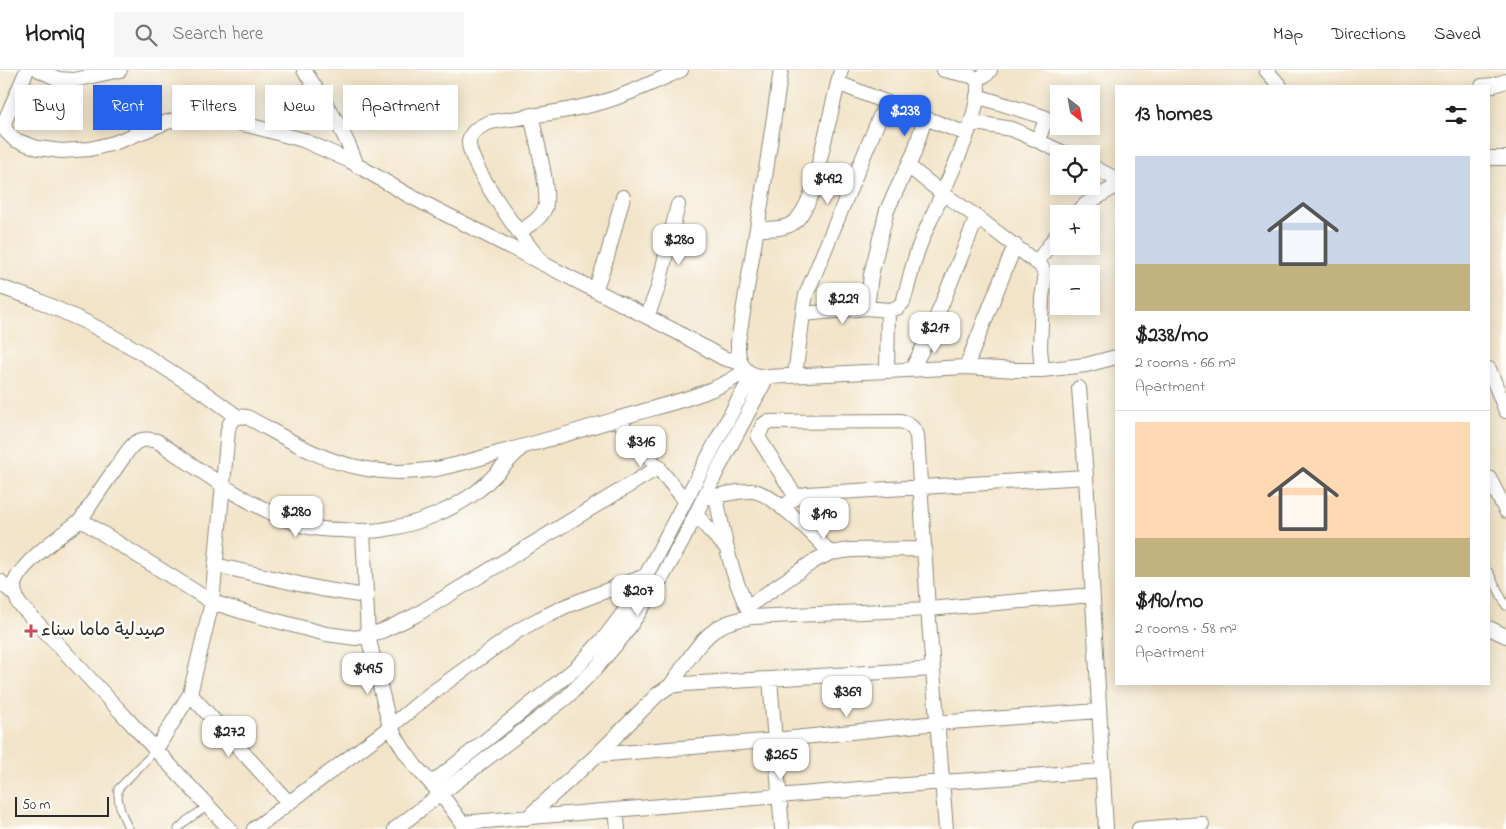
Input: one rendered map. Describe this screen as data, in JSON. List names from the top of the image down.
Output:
{
  "places": {
    "health": ["صيدلية ماما سناء"]
  },
  "scale_bar": "50 m",
  "north": "bottom right",
  "page": {
    "header": "Homiq",
    "search": "Search here",
    "nav": ["Map", "Directions", "Saved"],
    "map_buttons": ["+", "−"],
    "chip": [
      "Buy",
      "Rent",
      "Filters",
      "New",
      "Apartment"
    ],
    "heading": "13 homes",
    "price": [
      "$238",
      "$492",
      "$280",
      "$229",
      "$217",
      "$316",
      "$280",
      "$190",
      "$207",
      "$495",
      "$369",
      "$272",
      "$265"
    ],
    "list": [
      {
        "name": "$238/mo",
        "note": "2 rooms · 66 m² · Apartment"
      },
      {
        "name": "$190/mo",
        "note": "2 rooms · 58 m² · Apartment"
      }
    ],
    "scale": "50 m"
  }
}
